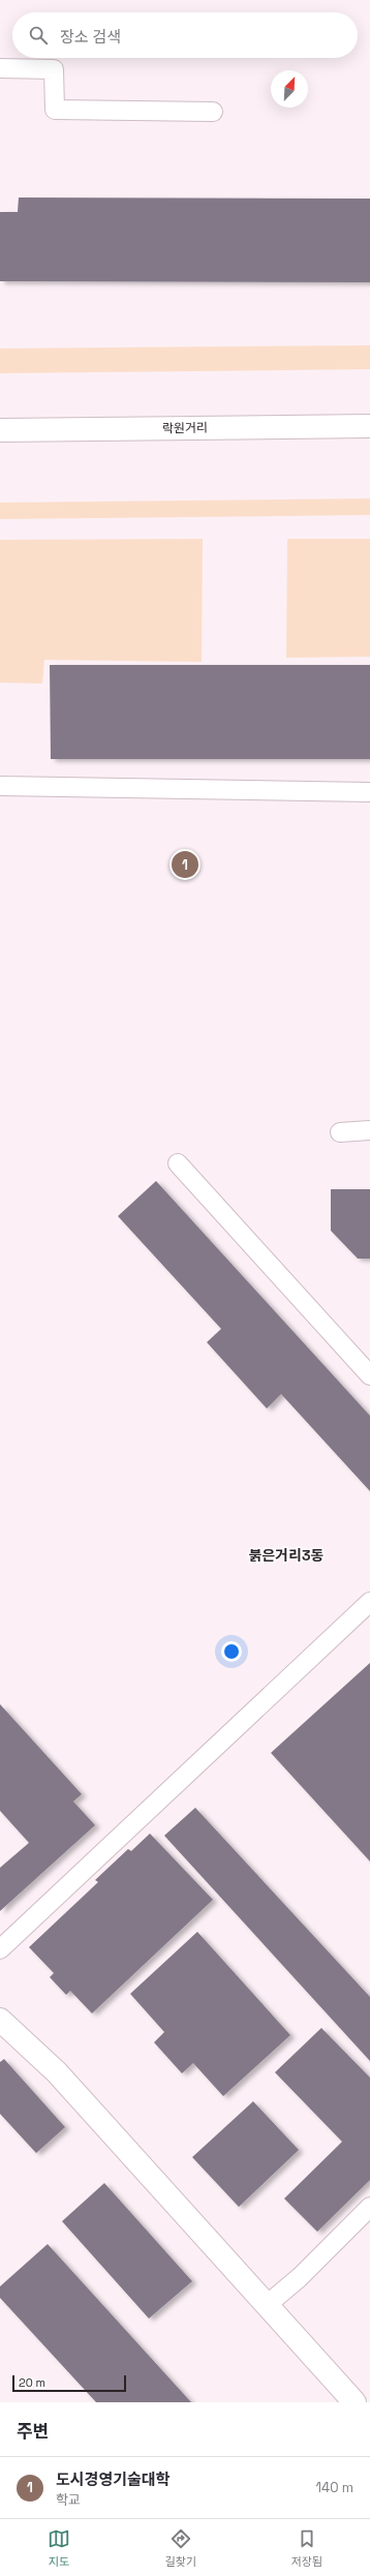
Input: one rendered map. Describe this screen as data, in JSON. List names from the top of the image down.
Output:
{
  "streets": {
    "street": ["락원거리"]
  },
  "districts": ["붉은거리3동"],
  "scale_bar": "20 m",
  "north": "top right",
  "page": {
    "search": "장소 검색",
    "pins": "1",
    "scale": "20 m",
    "heading": "주변",
    "list": [
      {
        "mark": "1",
        "name": "도시경영기술대학",
        "note": "학교",
        "value": "140 m"
      }
    ],
    "nav": ["지도", "길찾기", "저장됨"]
  }
}
